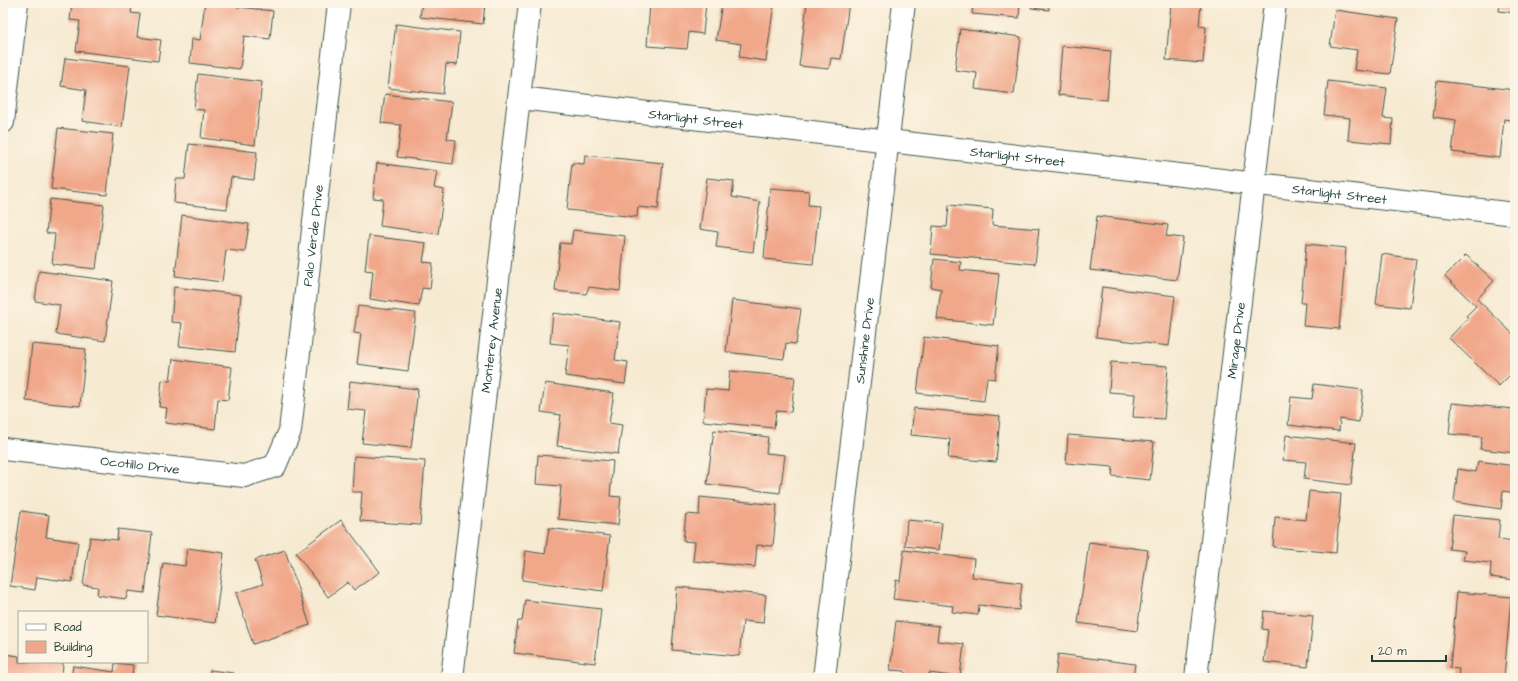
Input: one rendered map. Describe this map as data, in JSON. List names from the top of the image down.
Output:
{
  "streets": {
    "street": [
      "Starlight Street",
      "Palo Verde Drive",
      "Sunshine Drive",
      "Mirage Drive",
      "Monterey Avenue",
      "Ocotillo Drive"
    ]
  },
  "crossings": [
    ["Starlight Street", "Sunshine Drive"],
    ["Starlight Street", "Mirage Drive"],
    ["Starlight Street", "Monterey Avenue"],
    ["Palo Verde Drive", "Ocotillo Drive"]
  ],
  "legend": ["Road", "Building"],
  "scale_bar": "20 m"
}
